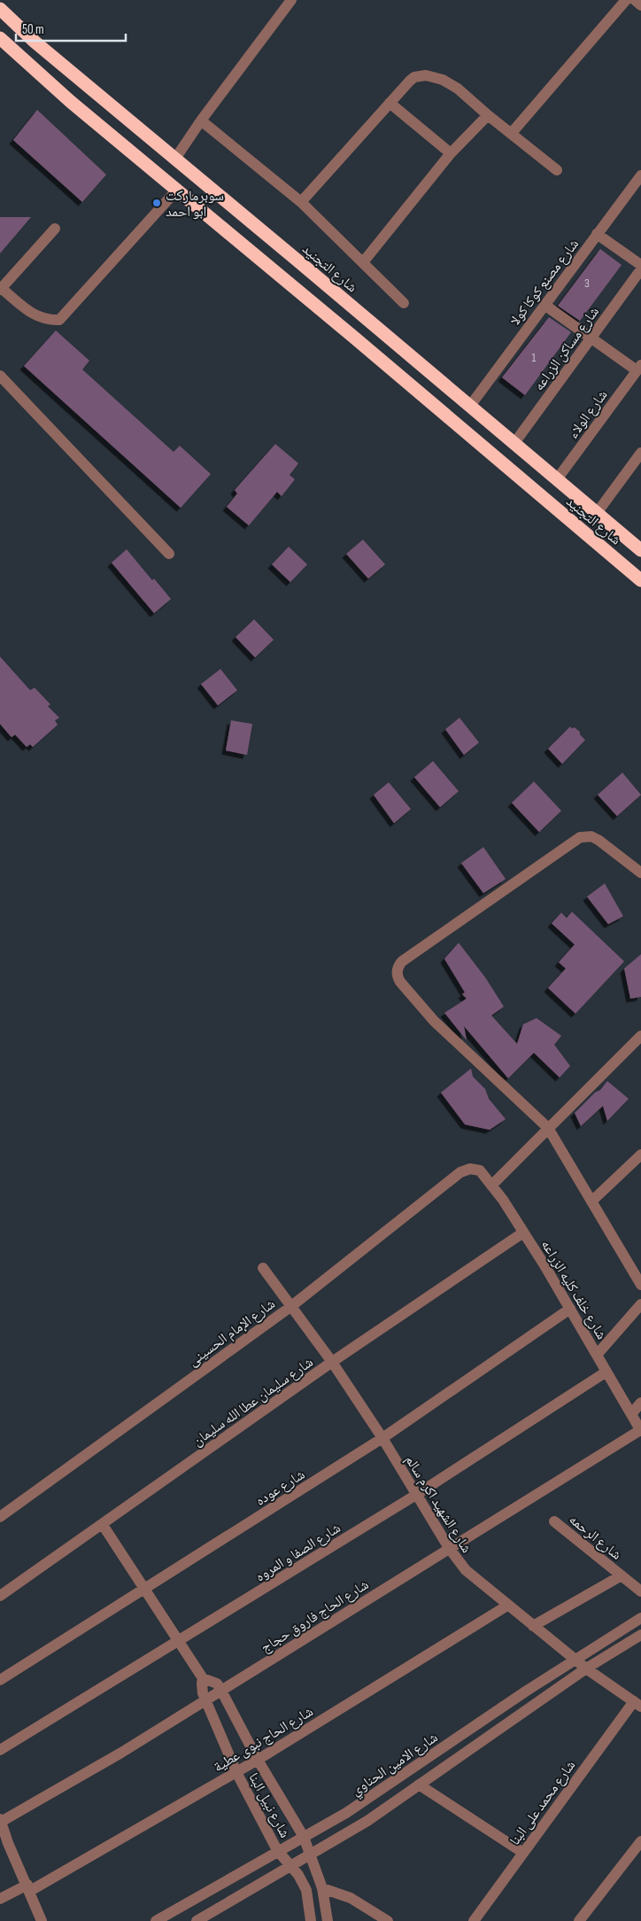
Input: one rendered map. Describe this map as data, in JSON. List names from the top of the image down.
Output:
{
  "streets": {
    "highway": ["شارع التجنيد"],
    "street": [
      "شارع مصنع كوكا كولا",
      "شارع مساكن الزراعه",
      "شارع الولاء",
      "شارع خلف كليه الزراعه",
      "شارع الإمام الحسينى",
      "شارع سليمان عطا الله سليمان",
      "شارع عوده",
      "شارع الشهيد اكرم سالم",
      "شارع الرحمه",
      "شارع الصفا و المروه",
      "شارع الحاج فاروق حجاج",
      "شارع الحاج نبوى عطية",
      "شارع الامين الحناوي",
      "شارع محمد على البنا",
      "شارع نبيل البنا"
    ]
  },
  "crossings": [
    ["شارع التجنيد", "شارع مصنع كوكا كولا"],
    ["شارع التجنيد", "شارع مساكن الزراعه"],
    ["شارع التجنيد", "شارع الولاء"],
    ["شارع خلف كليه الزراعه", "شارع الإمام الحسينى"],
    ["شارع خلف كليه الزراعه", "شارع سليمان عطا الله سليمان"],
    ["شارع خلف كليه الزراعه", "شارع عوده"],
    ["شارع خلف كليه الزراعه", "شارع الصفا و المروه"],
    ["شارع خلف كليه الزراعه", "شارع الحاج فاروق حجاج"],
    ["شارع الإمام الحسينى", "شارع الشهيد اكرم سالم"],
    ["شارع سليمان عطا الله سليمان", "شارع الشهيد اكرم سالم"],
    ["شارع سليمان عطا الله سليمان", "شارع نبيل البنا"],
    ["شارع عوده", "شارع الشهيد اكرم سالم"],
    ["شارع عوده", "شارع نبيل البنا"],
    ["شارع الشهيد اكرم سالم", "شارع الصفا و المروه"],
    ["شارع الشهيد اكرم سالم", "شارع الحاج فاروق حجاج"],
    ["شارع الشهيد اكرم سالم", "شارع الحاج نبوى عطية"],
    ["شارع الشهيد اكرم سالم", "شارع الامين الحناوي"],
    ["شارع الشهيد اكرم سالم", "شارع محمد على البنا"],
    ["شارع الصفا و المروه", "شارع نبيل البنا"],
    ["شارع الحاج فاروق حجاج", "شارع نبيل البنا"],
    ["شارع الحاج نبوى عطية", "شارع نبيل البنا"],
    ["شارع الامين الحناوي", "شارع نبيل البنا"]
  ],
  "places": ["سوبرماركت ابو احمد"],
  "house_numbers": ["3", "1"],
  "scale_bar": "50 m"
}
